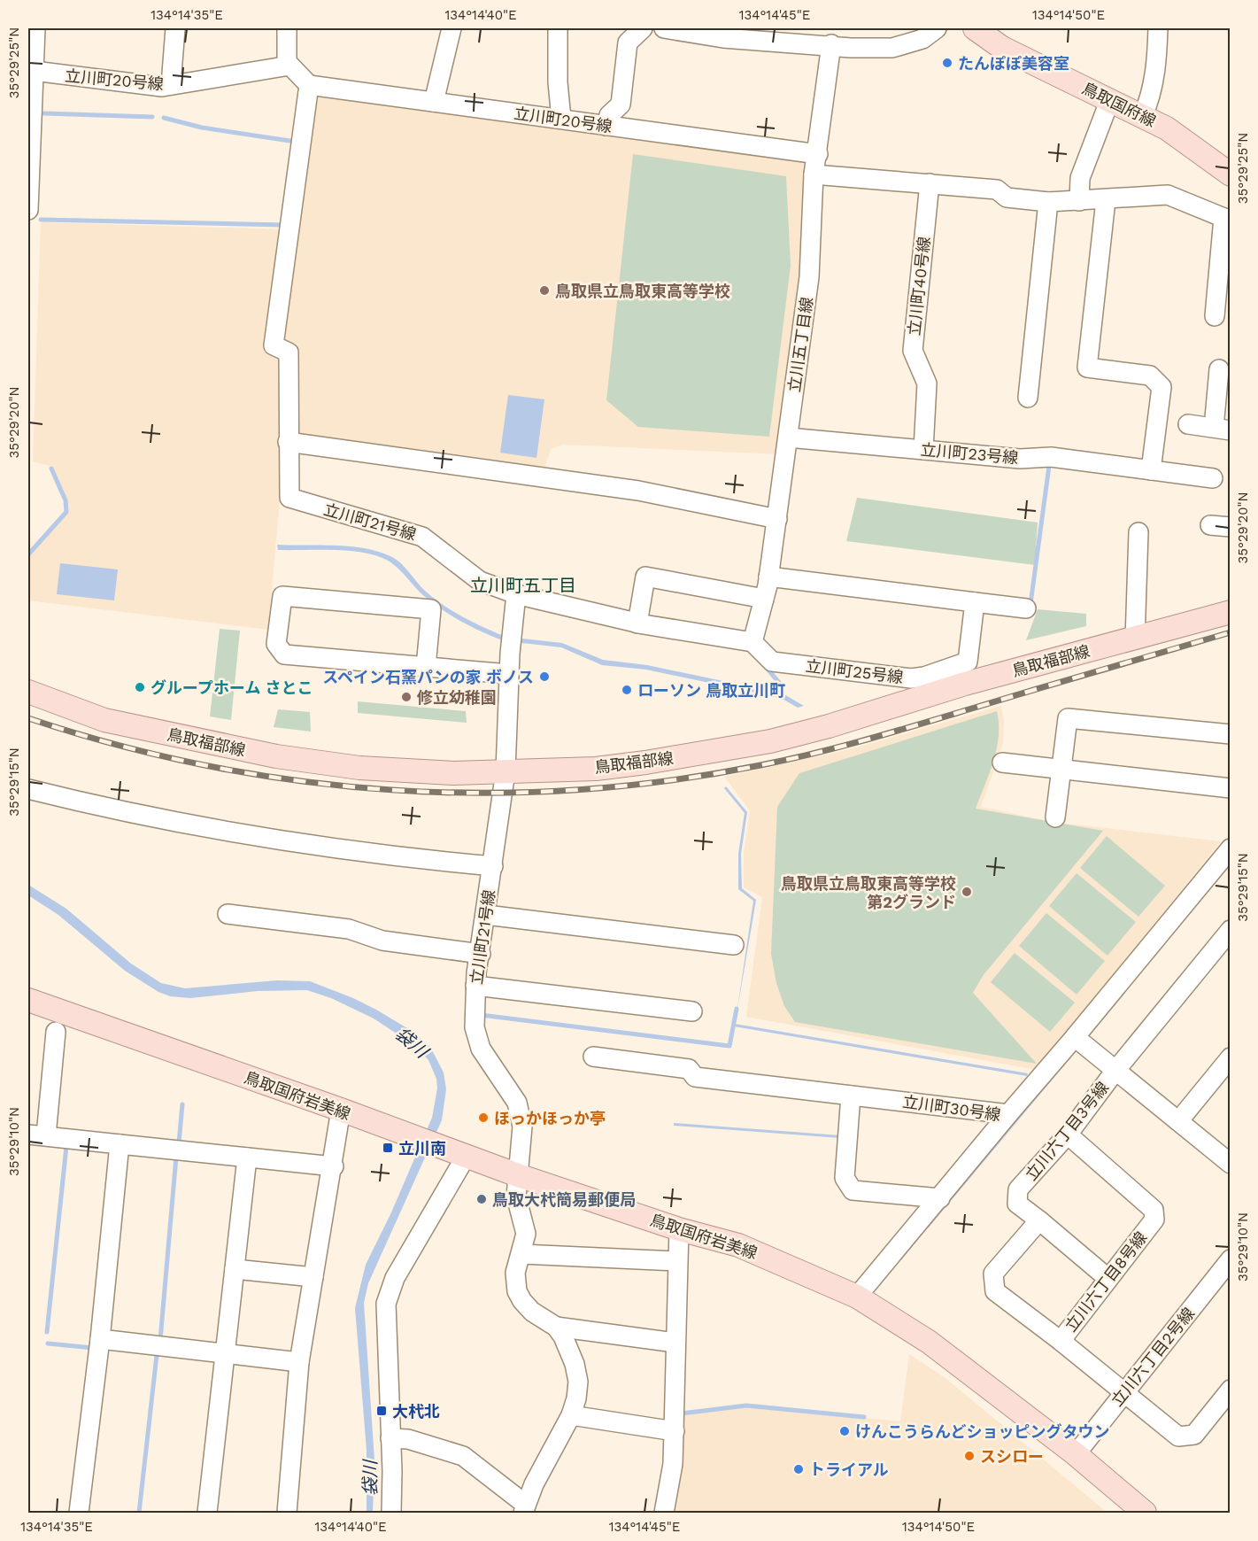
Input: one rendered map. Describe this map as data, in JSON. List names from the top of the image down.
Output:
{
  "streets": {
    "main road": ["鳥取国府線", "鳥取福部線", "鳥取国府岩美線"],
    "street": [
      "立川町20号線",
      "立川町40号線",
      "立川五丁目線",
      "立川町23号線",
      "立川町21号線",
      "立川町25号線",
      "立川町30号線",
      "立川六丁目3号線",
      "立川六丁目8号線",
      "立川六丁目2号線"
    ]
  },
  "crossings": [
    ["立川町20号線", "立川五丁目線"],
    ["立川町20号線", "立川町21号線"],
    ["立川町40号線", "立川町23号線"],
    ["立川五丁目線", "立川町23号線"],
    ["立川五丁目線", "立川町25号線"],
    ["立川町21号線", "鳥取福部線"],
    ["立川町21号線", "鳥取国府岩美線"],
    ["鳥取福部線", "立川町25号線"],
    ["鳥取国府岩美線", "立川町30号線"],
    ["鳥取国府岩美線", "立川六丁目2号線"],
    ["立川六丁目3号線", "立川六丁目8号線"]
  ],
  "districts": ["立川町五丁目"],
  "water": ["袋川"],
  "places": {
    "other": [
      "たんぽぽ美容室",
      "鳥取県立鳥取東高等学校",
      "スペイン石窯パンの家 ボノス",
      "グループホーム さとこ",
      "ローソン 鳥取立川町",
      "修立幼稚園",
      "鳥取県立鳥取東高等学校 第2グランド",
      "ほっかほっか亭",
      "鳥取大杙簡易郵便局",
      "けんこうらんどショッピングタウン",
      "スシロー",
      "トライアル"
    ],
    "transit": ["立川南", "大杙北"]
  },
  "coordinates": [
    "134°14'35\"E",
    "134°14'40\"E",
    "134°14'45\"E",
    "134°14'50\"E",
    "35°29'25\"N",
    "35°29'20\"N",
    "35°29'15\"N",
    "35°29'10\"N"
  ]
}
